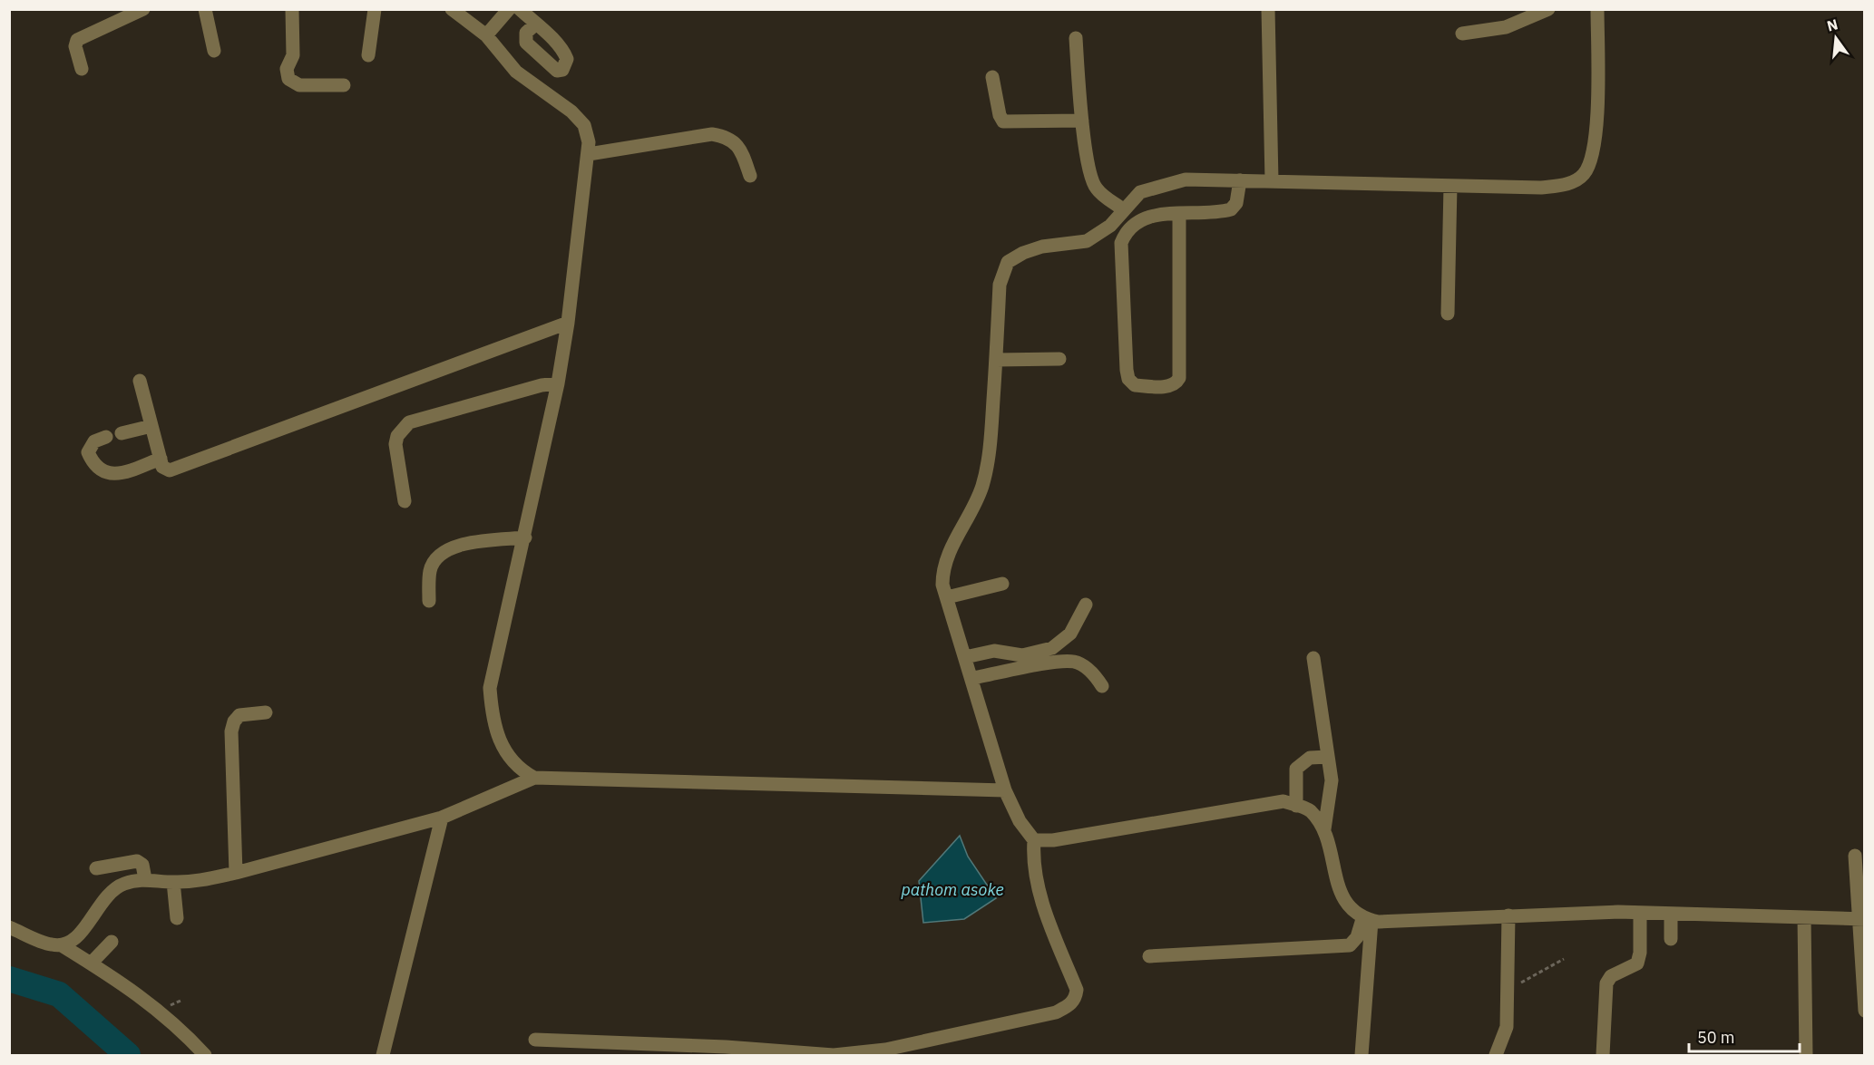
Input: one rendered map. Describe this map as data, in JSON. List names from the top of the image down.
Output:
{
  "water": ["pathom asoke"],
  "scale_bar": "50 m",
  "north": "top"
}
